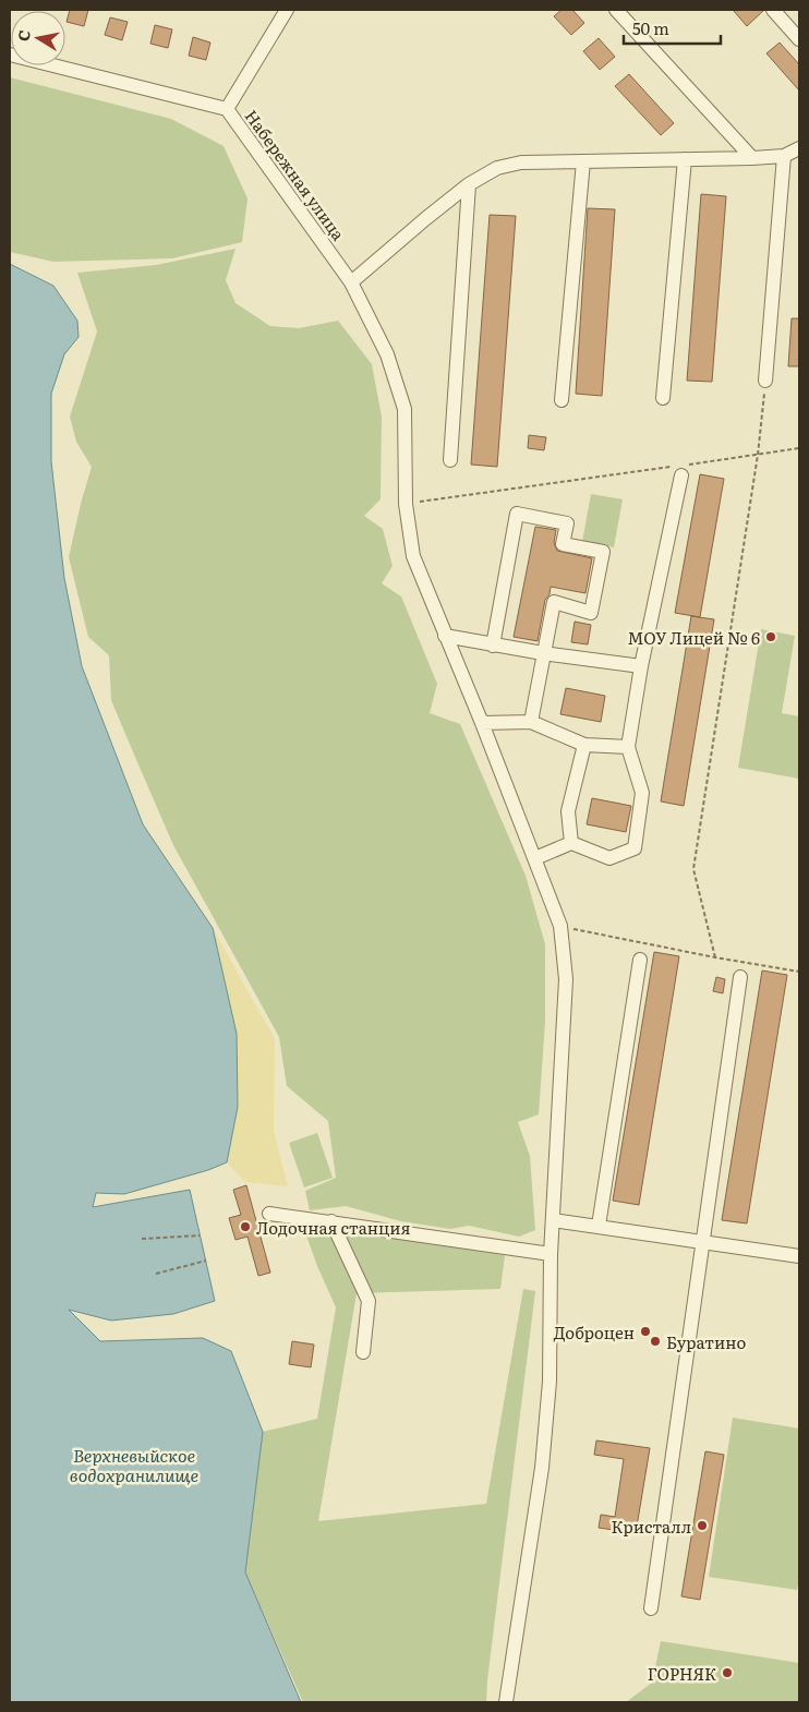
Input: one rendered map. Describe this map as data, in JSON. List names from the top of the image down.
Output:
{
  "streets": {
    "street": ["Набережная улица"]
  },
  "water": ["Верхневыйское водохранилище"],
  "places": [
    "МОУ Лицей № 6",
    "Лодочная станция",
    "Доброцен",
    "Буратино",
    "Кристалл",
    "ГОРНЯК"
  ],
  "scale_bar": "50 m",
  "north": "left"
}
